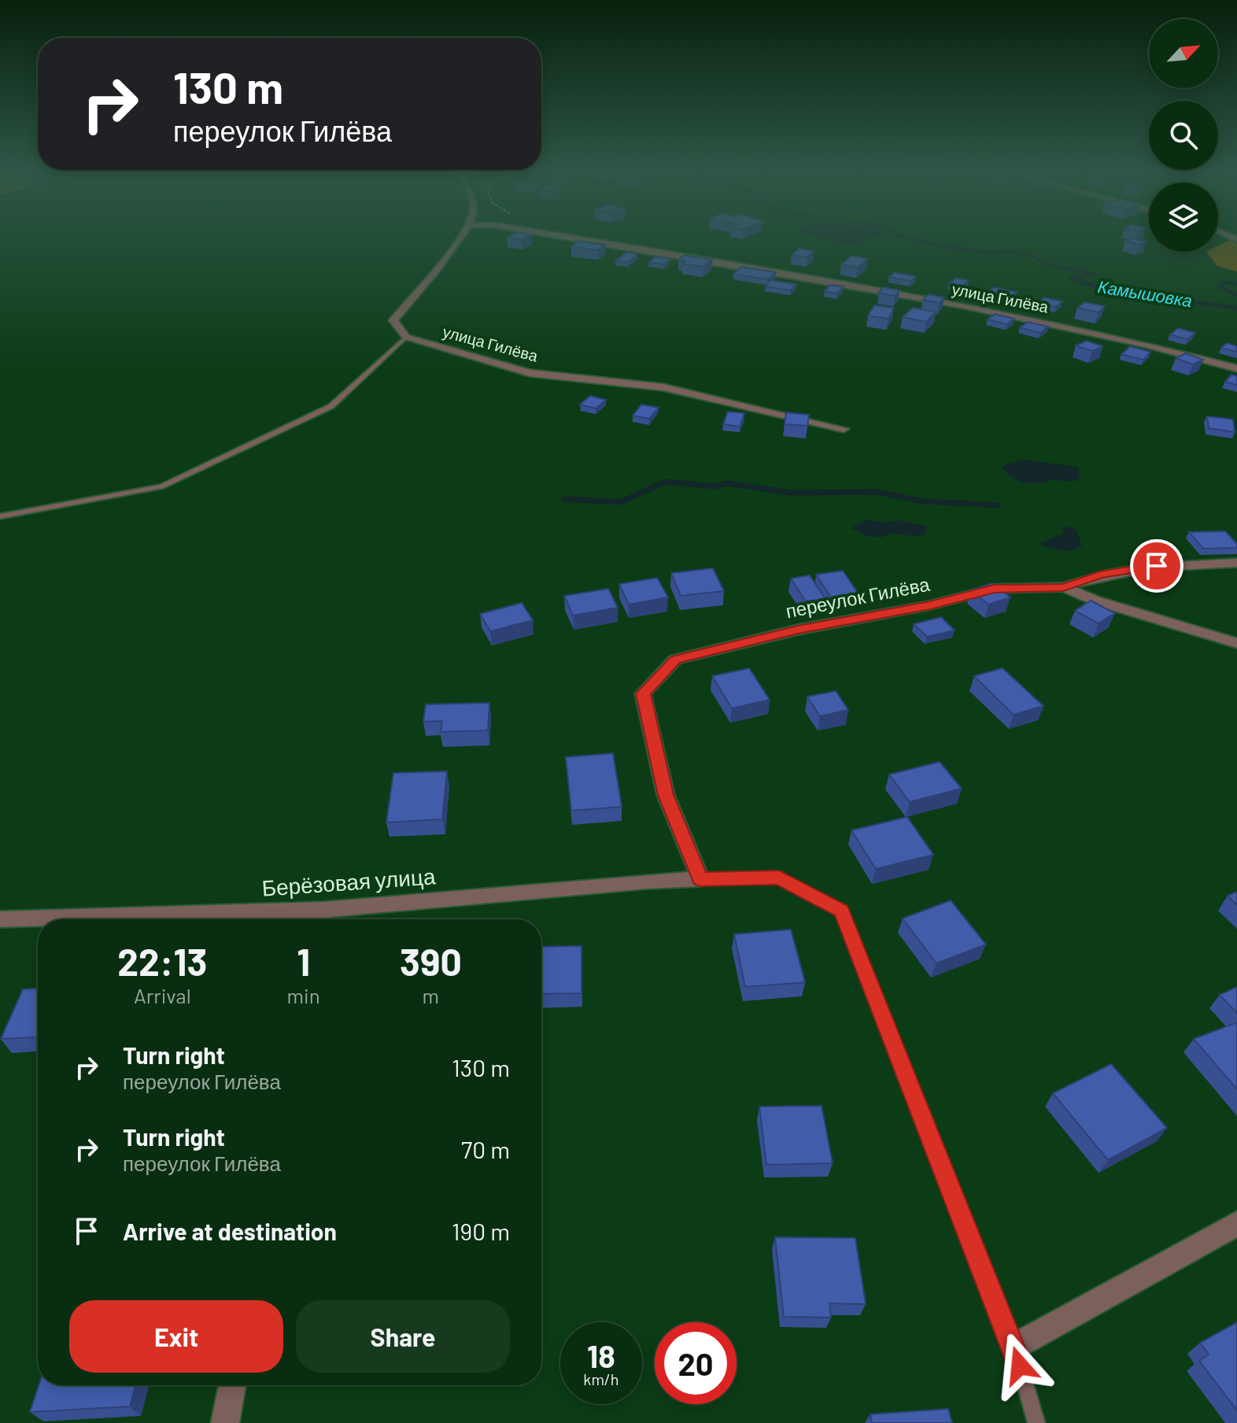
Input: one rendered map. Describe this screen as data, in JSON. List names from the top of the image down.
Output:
{
  "streets": {
    "street": ["улица Гилёва", "переулок Гилёва", "Берёзовая улица"]
  },
  "crossings": [
    ["переулок Гилёва", "Берёзовая улица"]
  ],
  "water": ["Камышовка"],
  "north": "top right",
  "page": {
    "turn": ["130 m", "переулок Гилёва"],
    "eta": [
      "22:13",
      "Arrival",
      "1",
      "min",
      "390",
      "m"
    ],
    "list": [
      {
        "name": "Turn right",
        "note": "переулок Гилёва",
        "value": "130 m"
      },
      {
        "name": "Turn right",
        "note": "переулок Гилёва",
        "value": "70 m"
      },
      {
        "name": "Arrive at destination",
        "value": "190 m"
      }
    ],
    "buttons": ["Exit", "Share"],
    "speed": "18 km/h",
    "limit": "20"
  }
}
